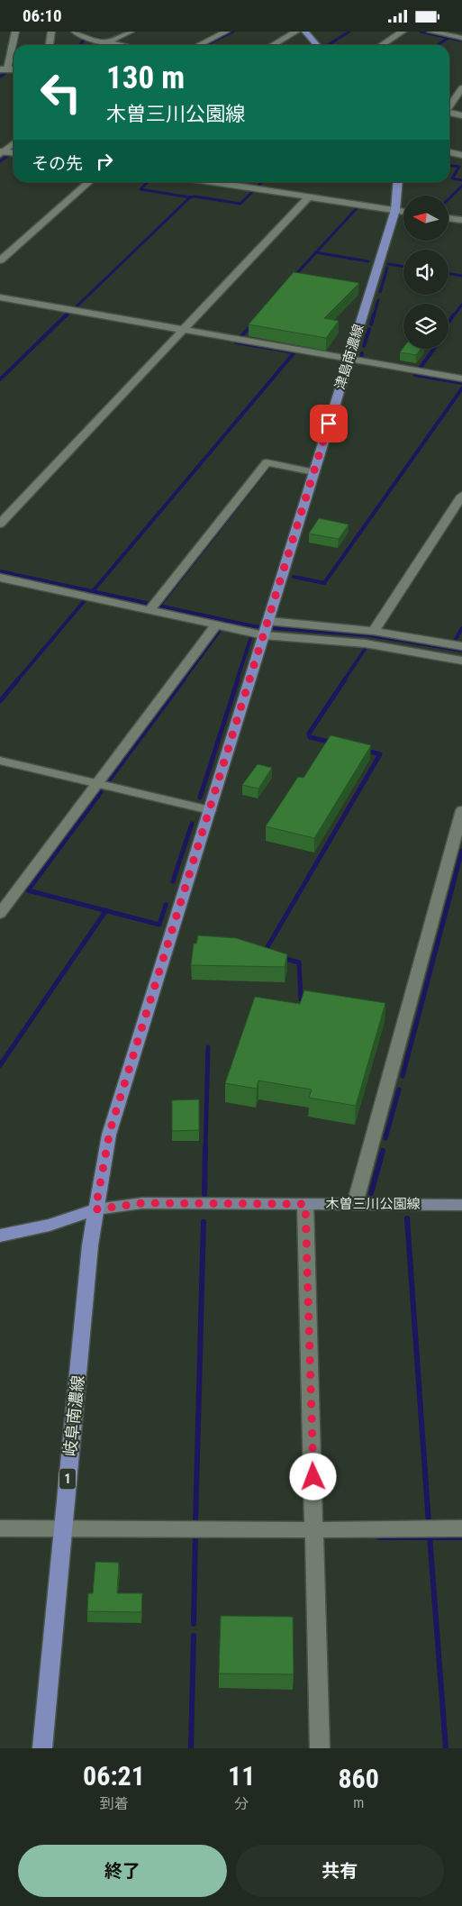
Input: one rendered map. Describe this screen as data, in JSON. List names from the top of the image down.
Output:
{
  "streets": {
    "main road": [
      "津島南濃線",
      "木曽三川公園線",
      "岐阜南濃線",
      "1"
    ]
  },
  "crossings": [
    ["津島南濃線", "木曽三川公園線"],
    ["津島南濃線", "岐阜南濃線"],
    ["木曽三川公園線", "岐阜南濃線"]
  ],
  "north": "left",
  "page": {
    "status": "06:10",
    "turn": ["130 m", "木曽三川公園線"],
    "then": "その先",
    "eta": [
      "06:21",
      "到着",
      "11",
      "分",
      "860",
      "m"
    ],
    "buttons": ["終了", "共有"]
  }
}
